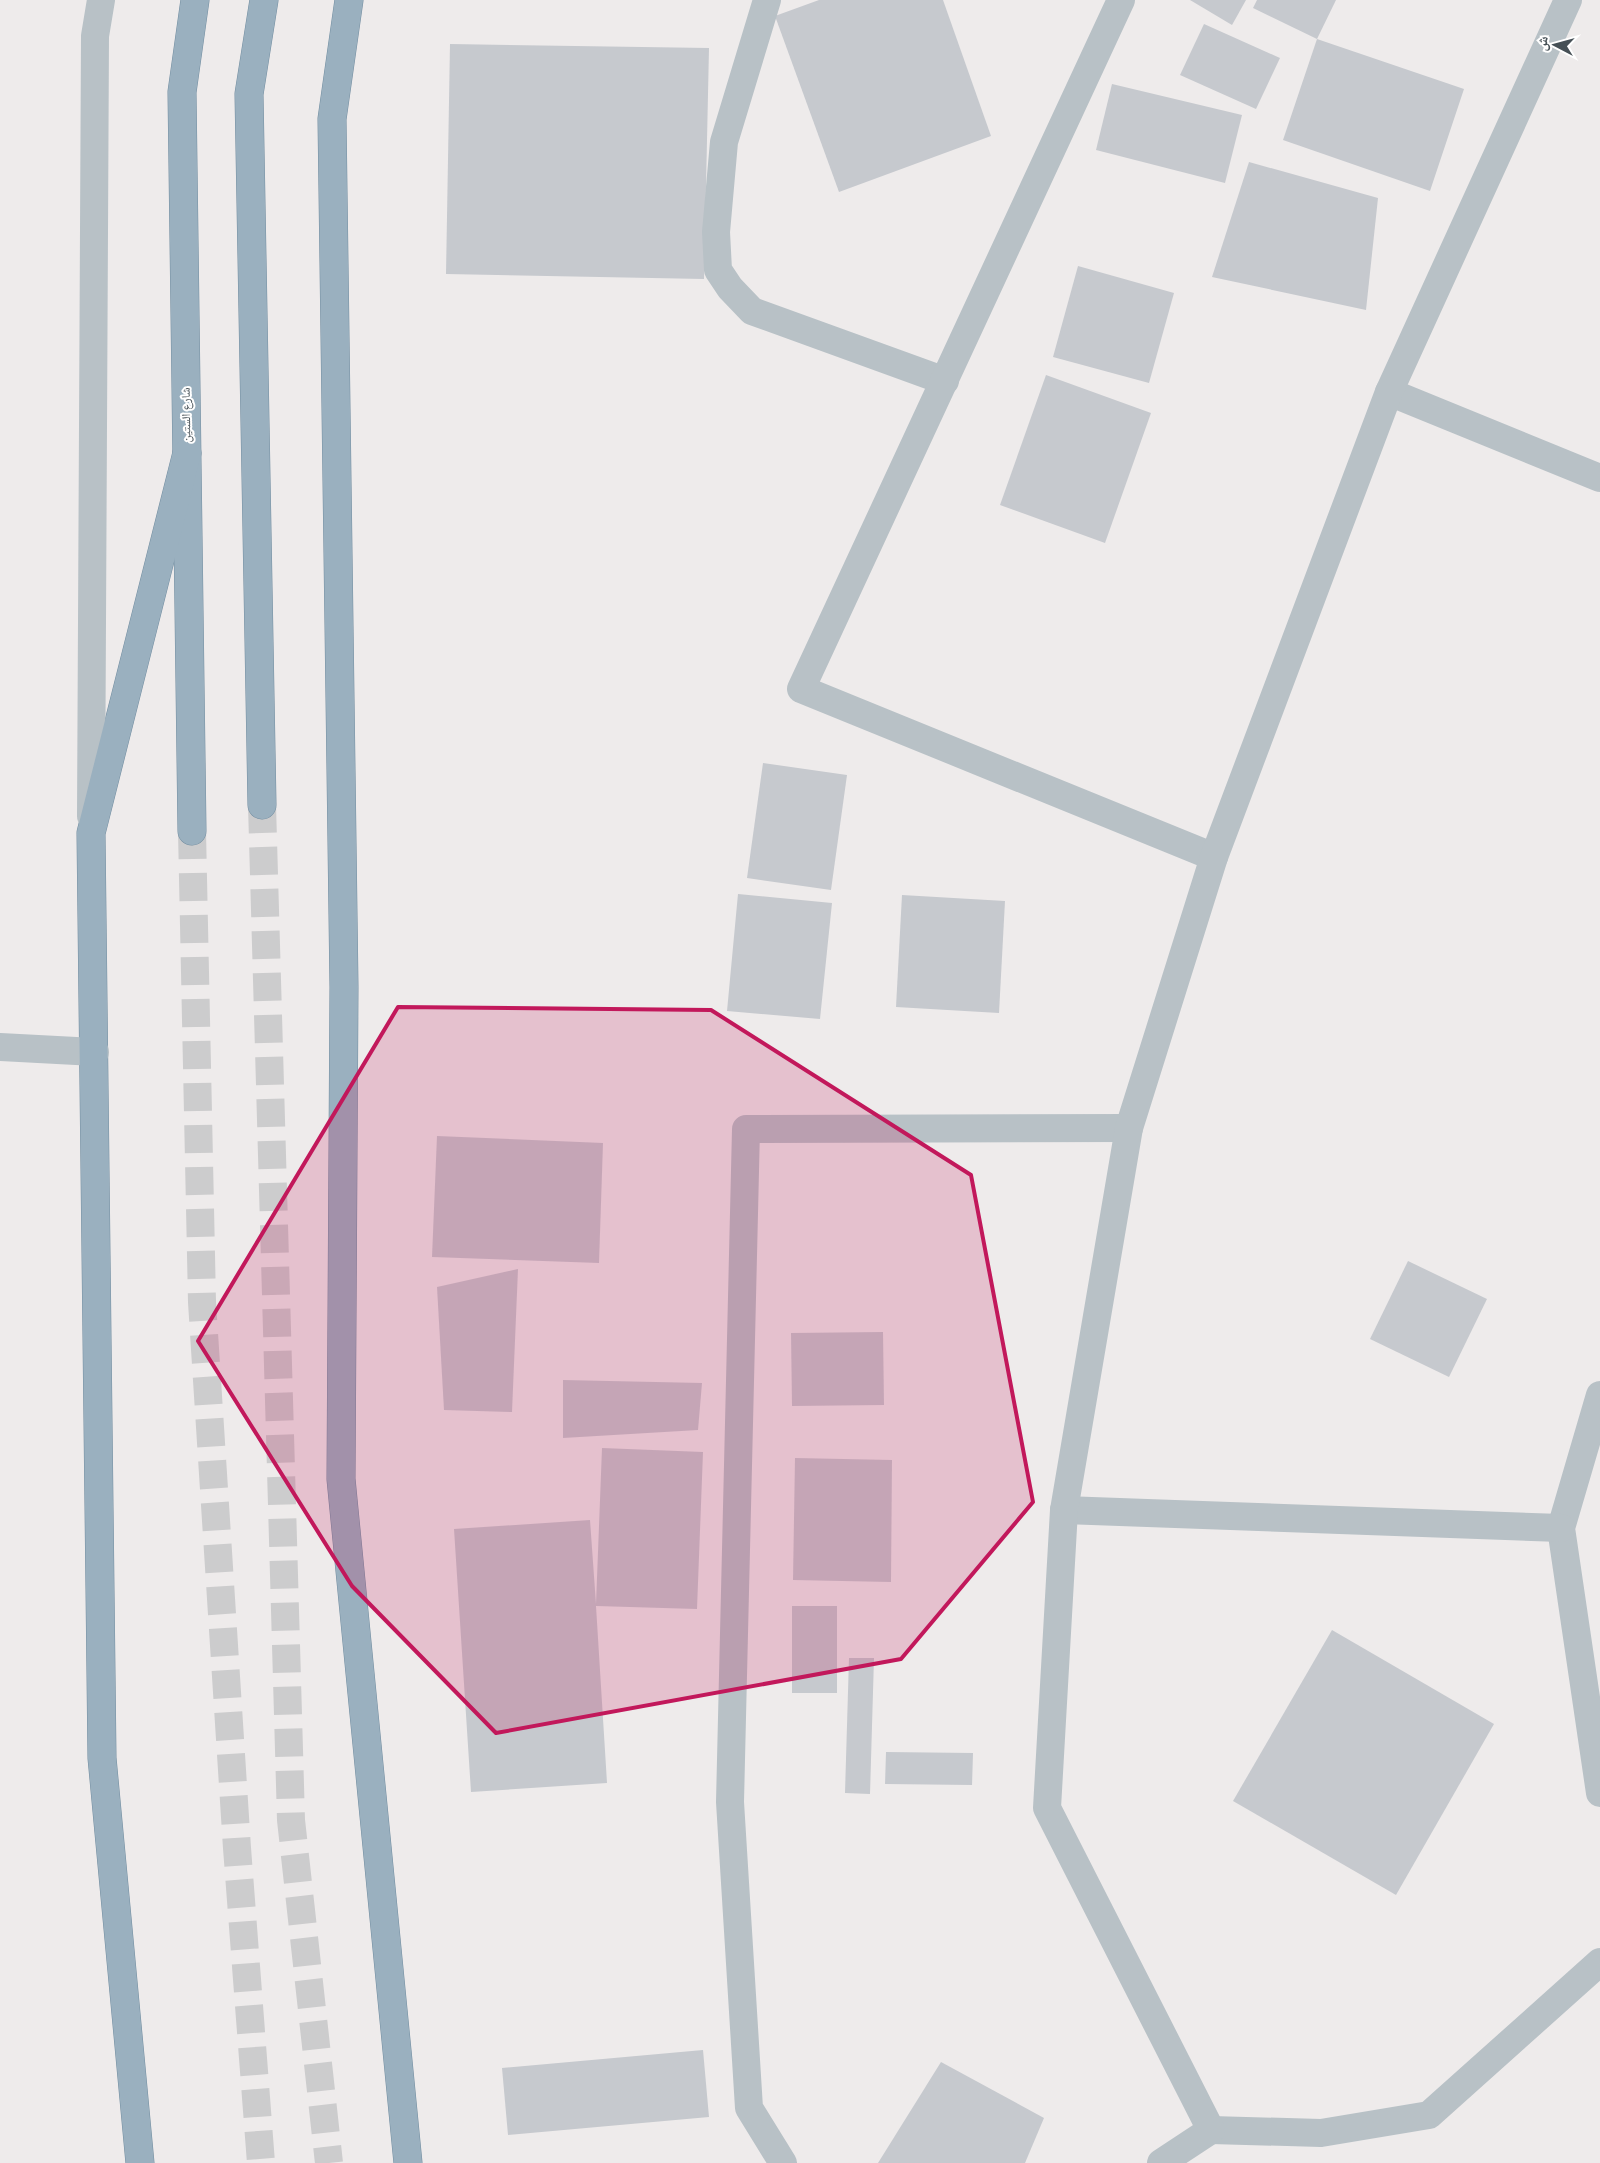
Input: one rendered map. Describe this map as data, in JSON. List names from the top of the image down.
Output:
{
  "streets": {
    "highway": ["شارع الستين"]
  },
  "north": "left"
}
